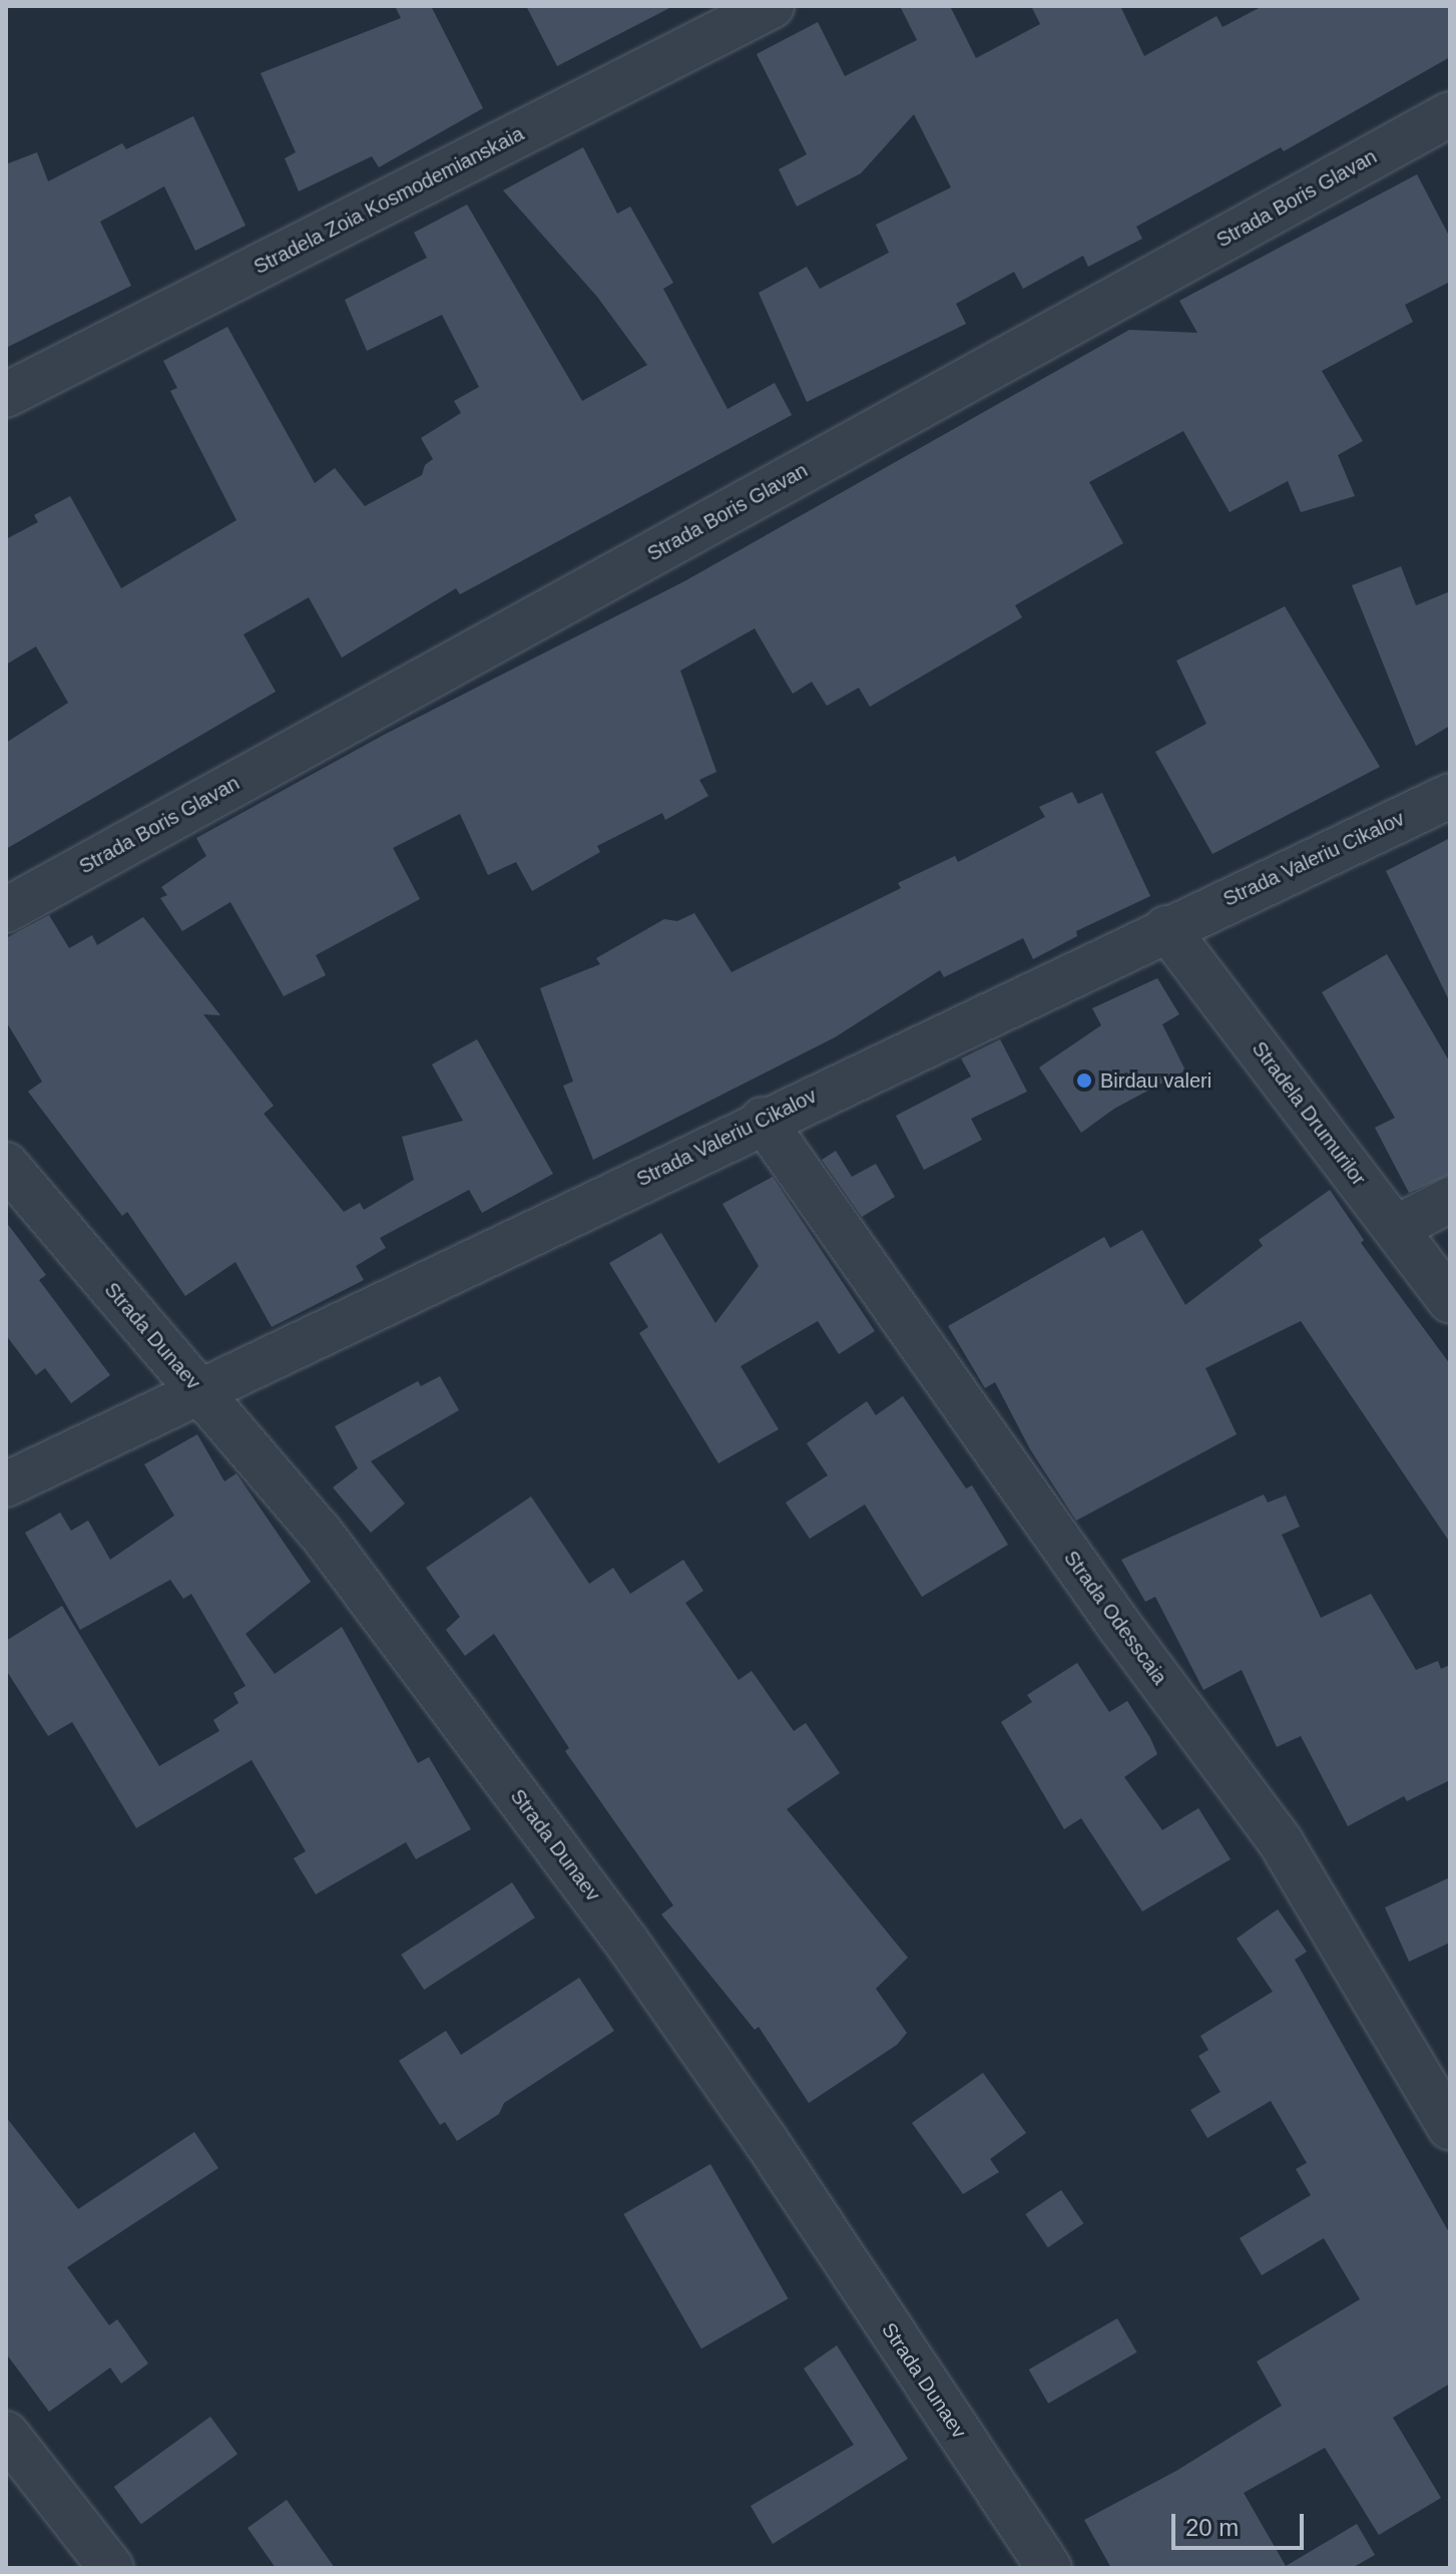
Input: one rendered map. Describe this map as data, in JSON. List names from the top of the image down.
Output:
{
  "streets": {
    "street": [
      "Strada Boris Glavan",
      "Stradela Zoia Kosmodemianskaia",
      "Strada Valeriu Cikalov",
      "Stradela Drumurilor",
      "Strada Dunaev",
      "Strada Odesscaia"
    ]
  },
  "crossings": [
    ["Strada Valeriu Cikalov", "Stradela Drumurilor"],
    ["Strada Valeriu Cikalov", "Strada Dunaev"],
    ["Strada Valeriu Cikalov", "Strada Odesscaia"]
  ],
  "places": ["Birdau valeri"],
  "scale_bar": "20 m"
}
